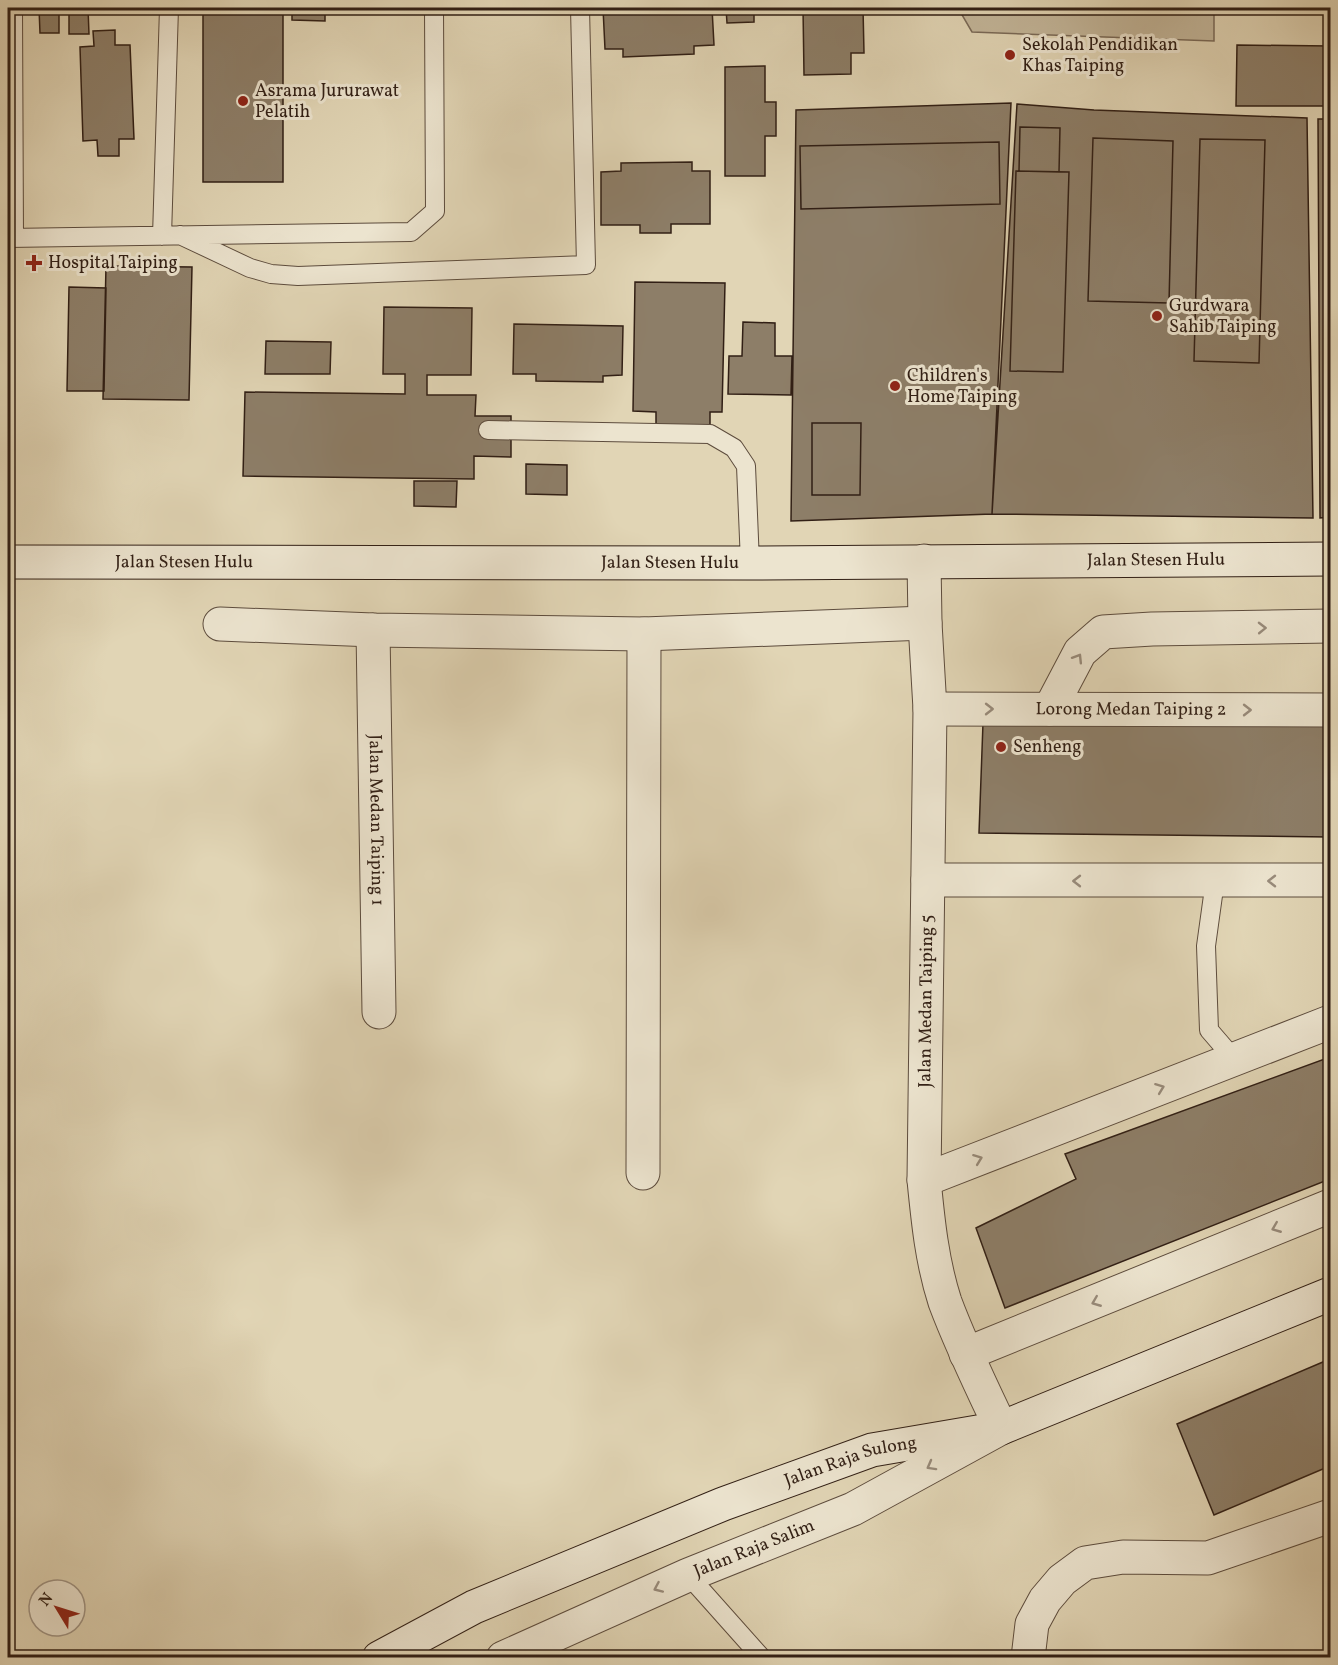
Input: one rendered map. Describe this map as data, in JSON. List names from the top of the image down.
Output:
{
  "streets": {
    "street": [
      "Jalan Stesen Hulu",
      "Lorong Medan Taiping 2",
      "Jalan Medan Taiping 1",
      "Jalan Medan Taiping 5",
      "Jalan Raja Sulong",
      "Jalan Raja Salim"
    ]
  },
  "crossings": [
    ["Jalan Stesen Hulu", "Jalan Medan Taiping 5"],
    ["Lorong Medan Taiping 2", "Jalan Medan Taiping 5"],
    ["Jalan Medan Taiping 5", "Jalan Raja Sulong"],
    ["Jalan Medan Taiping 5", "Jalan Raja Salim"],
    ["Jalan Raja Sulong", "Jalan Raja Salim"]
  ],
  "one_way": ["Jalan Raja Salim"],
  "places": {
    "other": [
      "Sekolah Pendidikan Khas Taiping",
      "Asrama Jururawat Pelatih",
      "Gurdwara Sahib Taiping",
      "Children's Home Taiping",
      "Senheng"
    ],
    "health": ["Hospital Taiping"]
  },
  "north": "top left"
}
